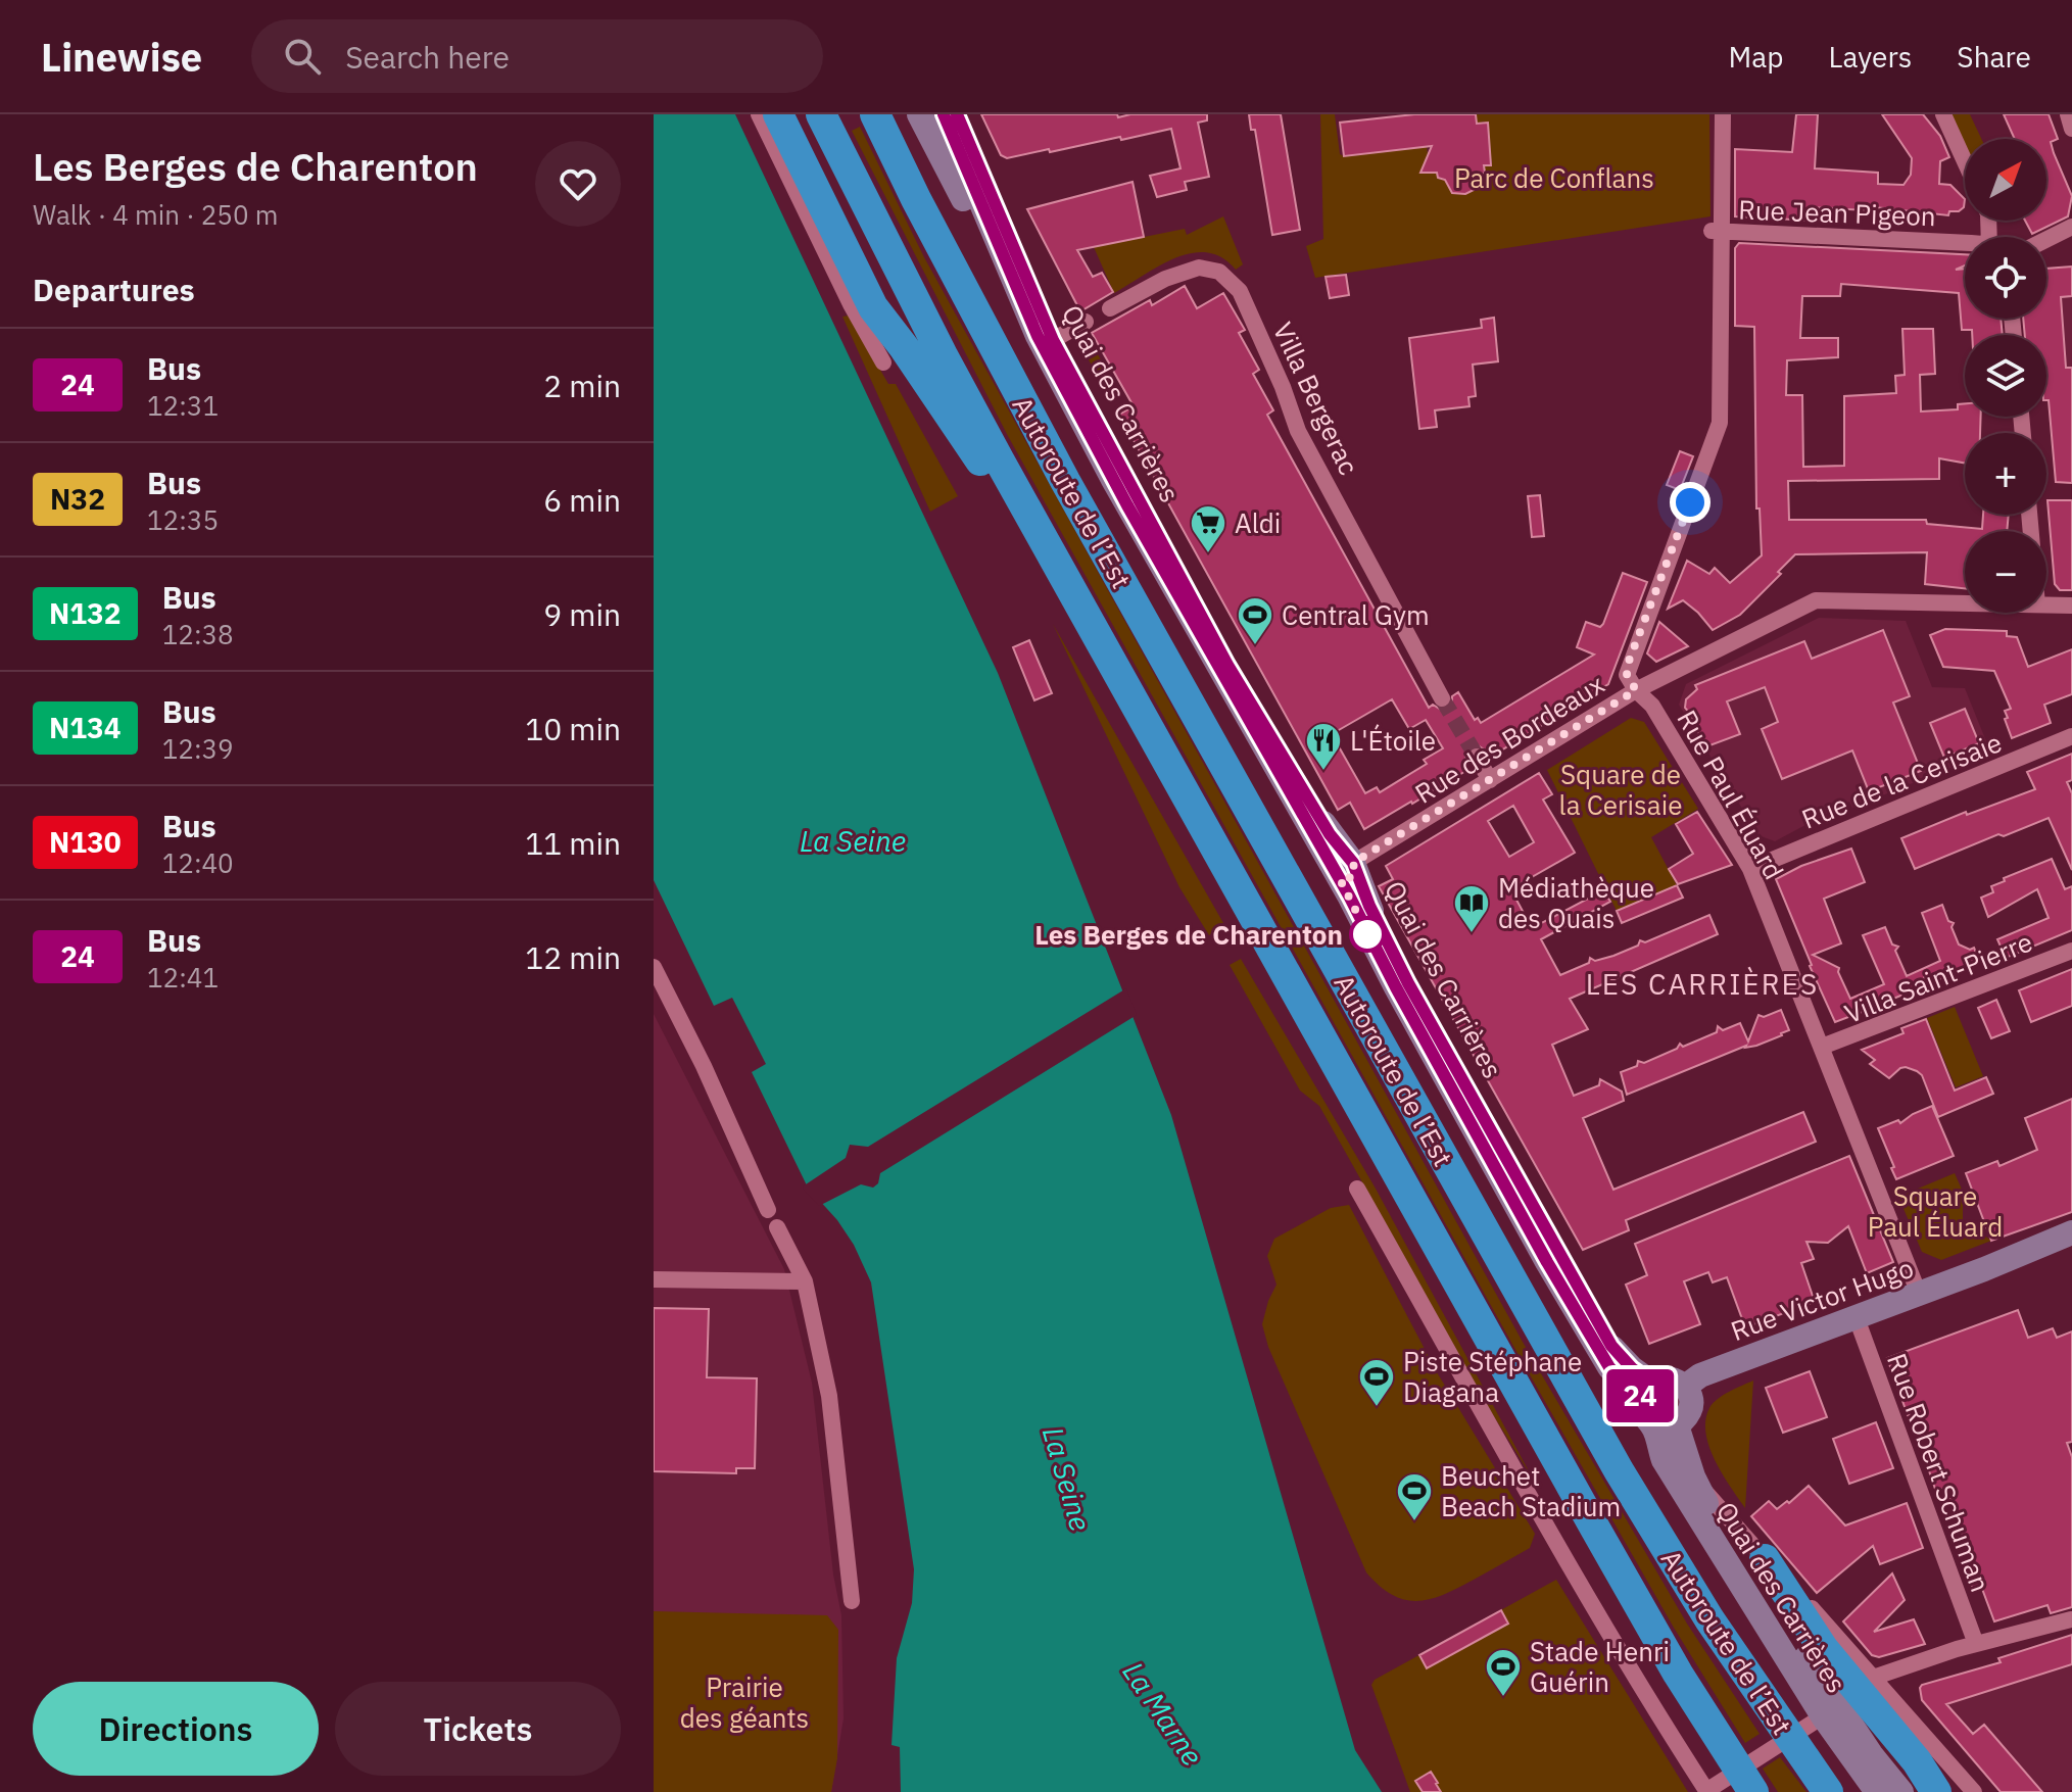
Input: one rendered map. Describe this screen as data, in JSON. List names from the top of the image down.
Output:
{
  "streets": {
    "highway": ["Autoroute de l’Est"],
    "main road": ["Quai des Carrières", "Rue Victor Hugo"],
    "street": [
      "Rue Jean Pigeon",
      "Villa Bergerac",
      "Rue des Bordeaux",
      "Rue de la Cerisaie",
      "Rue Paul Éluard",
      "Villa Saint-Pierre",
      "Rue Robert Schuman"
    ]
  },
  "crossings": [
    ["Quai des Carrières", "Rue des Bordeaux"],
    ["Quai des Carrières", "Rue Victor Hugo"],
    ["Rue des Bordeaux", "Rue Paul Éluard"],
    ["Rue de la Cerisaie", "Rue Paul Éluard"],
    ["Rue Paul Éluard", "Villa Saint-Pierre"],
    ["Rue Paul Éluard", "Rue Victor Hugo"],
    ["Rue Victor Hugo", "Rue Robert Schuman"]
  ],
  "districts": ["LES CARRIÈRES"],
  "water": ["La Seine", "La Marne"],
  "parks": [
    "Parc de Conflans",
    "Square de la Cerisaie",
    "Square Paul Éluard",
    "Prairie des géants"
  ],
  "places": {
    "supermarket": ["Aldi"],
    "sports": [
      "Central Gym",
      "Piste Stéphane Diagana",
      "Beuchet Beach Stadium",
      "Stade Henri Guérin"
    ],
    "restaurant": ["L'Étoile"],
    "library": ["Médiathèque des Quais"],
    "other": ["Les Berges de Charenton"]
  },
  "lines": ["bus line 24"],
  "north": "top right",
  "page": {
    "header": "Linewise",
    "search": "Search here",
    "nav": ["Map", "Layers", "Share"],
    "heading": [
      ["Les Berges de Charenton", "Walk · 4 min · 250 m"],
      "Departures"
    ],
    "on_map": "24",
    "map_buttons": ["+", "−"],
    "list": [
      {
        "mark": "24",
        "name": "Bus",
        "note": "12:31",
        "value": "2 min"
      },
      {
        "mark": "N32",
        "name": "Bus",
        "note": "12:35",
        "value": "6 min"
      },
      {
        "mark": "N132",
        "name": "Bus",
        "note": "12:38",
        "value": "9 min"
      },
      {
        "mark": "N134",
        "name": "Bus",
        "note": "12:39",
        "value": "10 min"
      },
      {
        "mark": "N130",
        "name": "Bus",
        "note": "12:40",
        "value": "11 min"
      },
      {
        "mark": "24",
        "name": "Bus",
        "note": "12:41",
        "value": "12 min"
      }
    ],
    "buttons": ["Directions", "Tickets"]
  }
}
